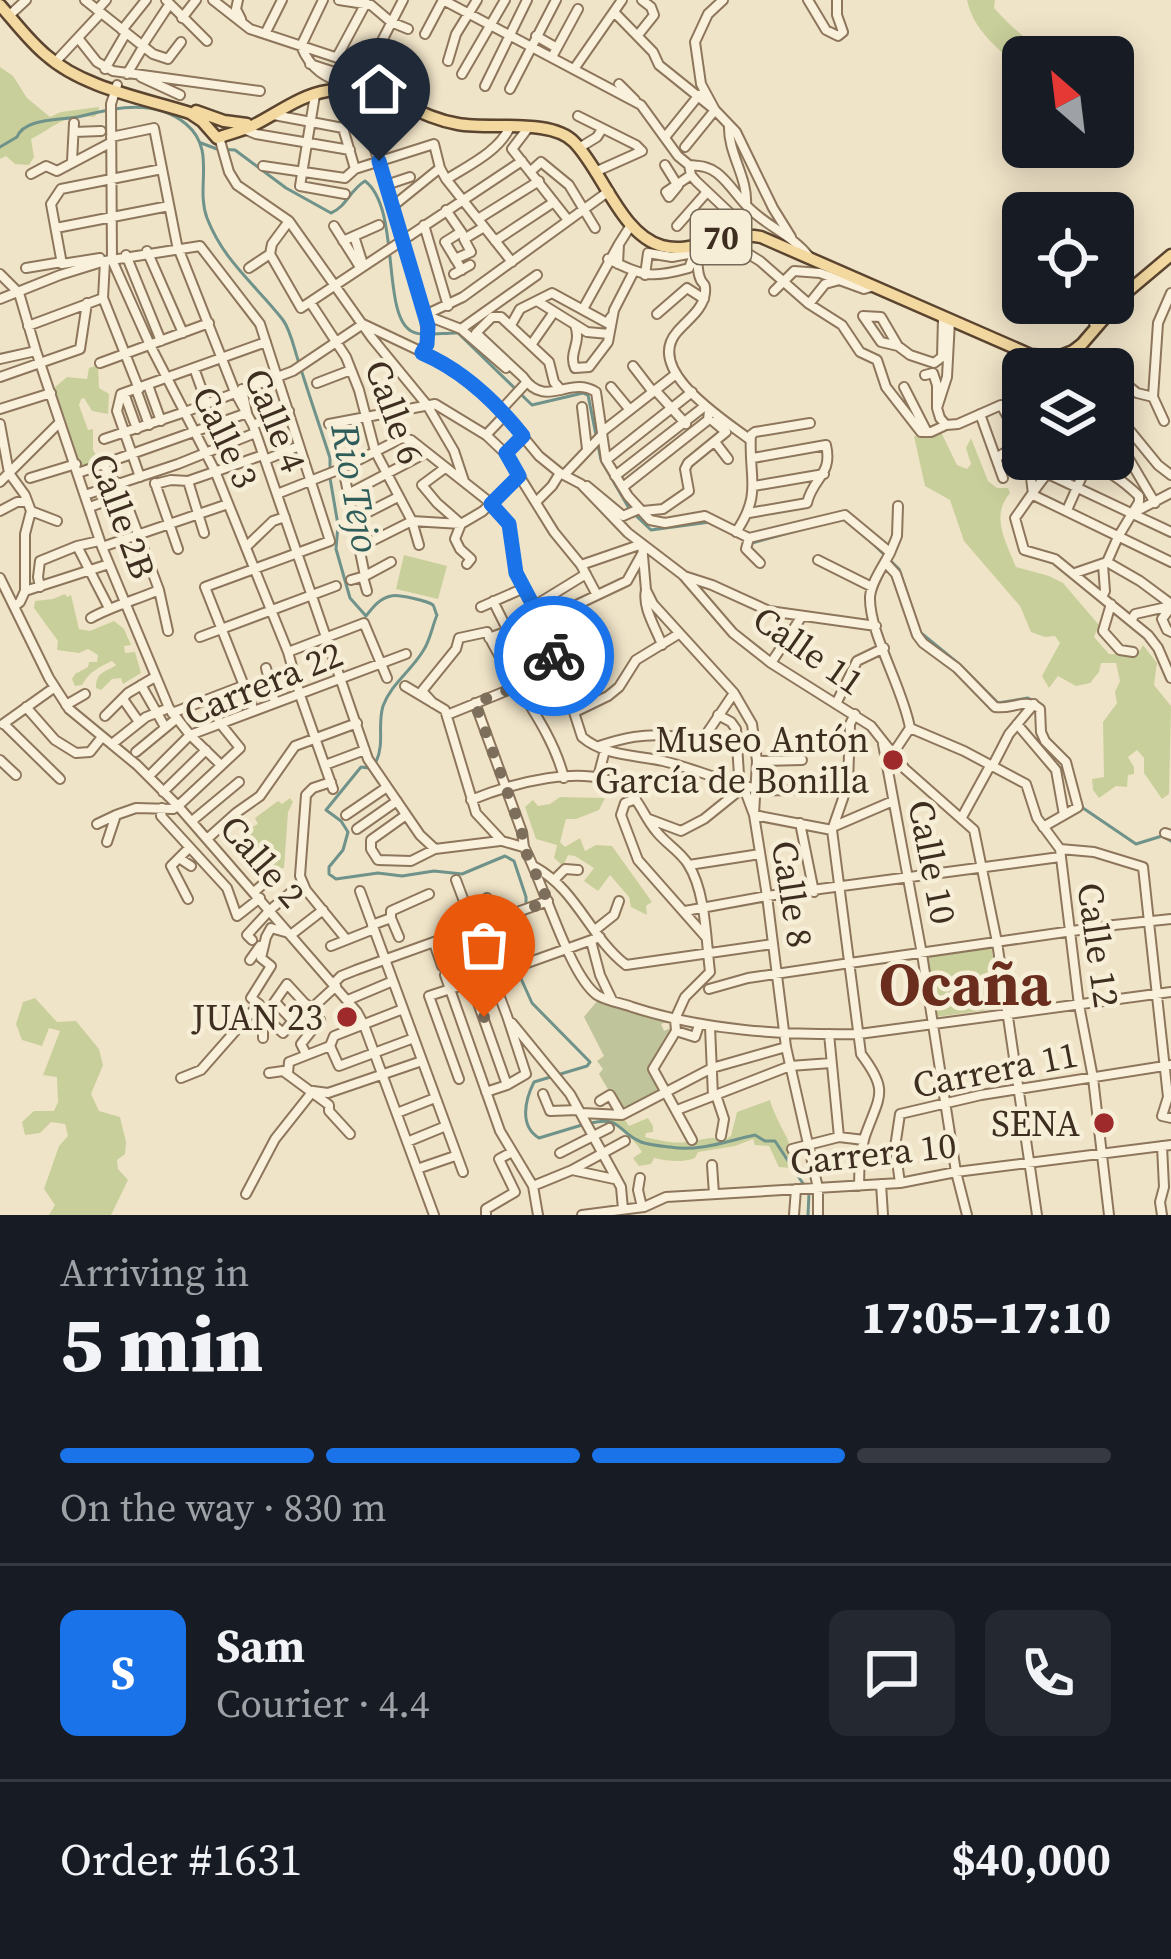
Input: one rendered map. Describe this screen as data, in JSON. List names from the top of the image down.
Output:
{
  "streets": {
    "main road": ["70"],
    "street": [
      "Calle 6",
      "Calle 4",
      "Calle 3",
      "Calle 2B",
      "Calle 11",
      "Carrera 22",
      "Calle 2",
      "Calle 10",
      "Calle 8",
      "Calle 12",
      "Carrera 11",
      "Carrera 10"
    ]
  },
  "crossings": [
    ["Calle 4", "Calle 3"],
    ["Calle 4", "Carrera 22"],
    ["Calle 3", "Carrera 22"],
    ["Calle 2B", "Carrera 22"],
    ["Calle 11", "Calle 10"],
    ["Calle 11", "Carrera 11"],
    ["Calle 11", "Carrera 10"],
    ["Carrera 22", "Calle 2"],
    ["Calle 10", "Carrera 11"],
    ["Calle 10", "Carrera 10"],
    ["Calle 8", "Carrera 10"],
    ["Calle 12", "Carrera 11"],
    ["Calle 12", "Carrera 10"],
    ["Carrera 11", "Carrera 10"]
  ],
  "districts": ["Ocaña"],
  "water": ["Rio Tejo"],
  "places": ["Museo Antón García de Bonilla", "JUAN 23", "SENA"],
  "north": "top left",
  "page": {
    "heading": ["5 min", "Arriving in", "17:05–17:10"],
    "panel": [
      "Sam",
      "Courier · 4.4",
      "Order #1631",
      "$40,000"
    ],
    "bar": "On the way · 830 m",
    "round": "S"
  }
}
